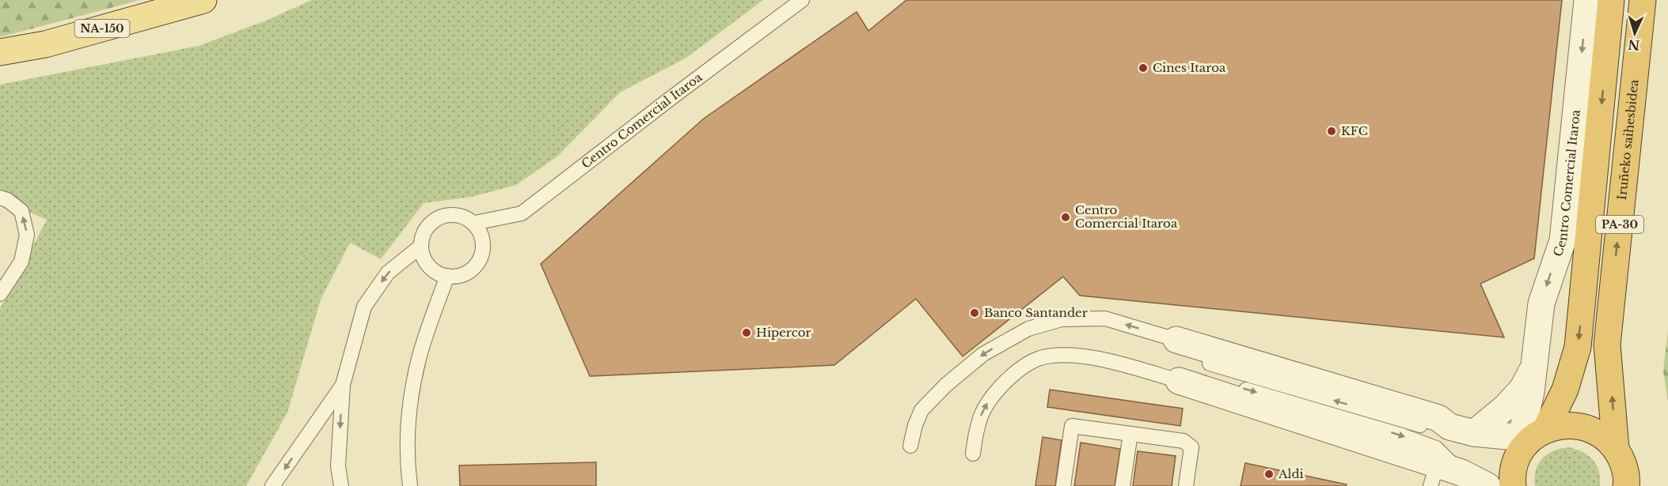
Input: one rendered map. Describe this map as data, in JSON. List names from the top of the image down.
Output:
{
  "streets": {
    "highway": ["Iruñeko saihesbidea", "PA-30"],
    "main road": ["NA-150"],
    "street": ["Centro Comercial Itaroa"]
  },
  "crossings": [
    ["Centro Comercial Itaroa", "PA-30"],
    ["Iruñeko saihesbidea", "PA-30"]
  ],
  "one_way": ["Centro Comercial Itaroa"],
  "places": [
    "Cines Itaroa",
    "KFC",
    "Centro Comercial Itaroa",
    "Banco Santander",
    "Hipercor",
    "Aldi"
  ],
  "north": "bottom"
}
